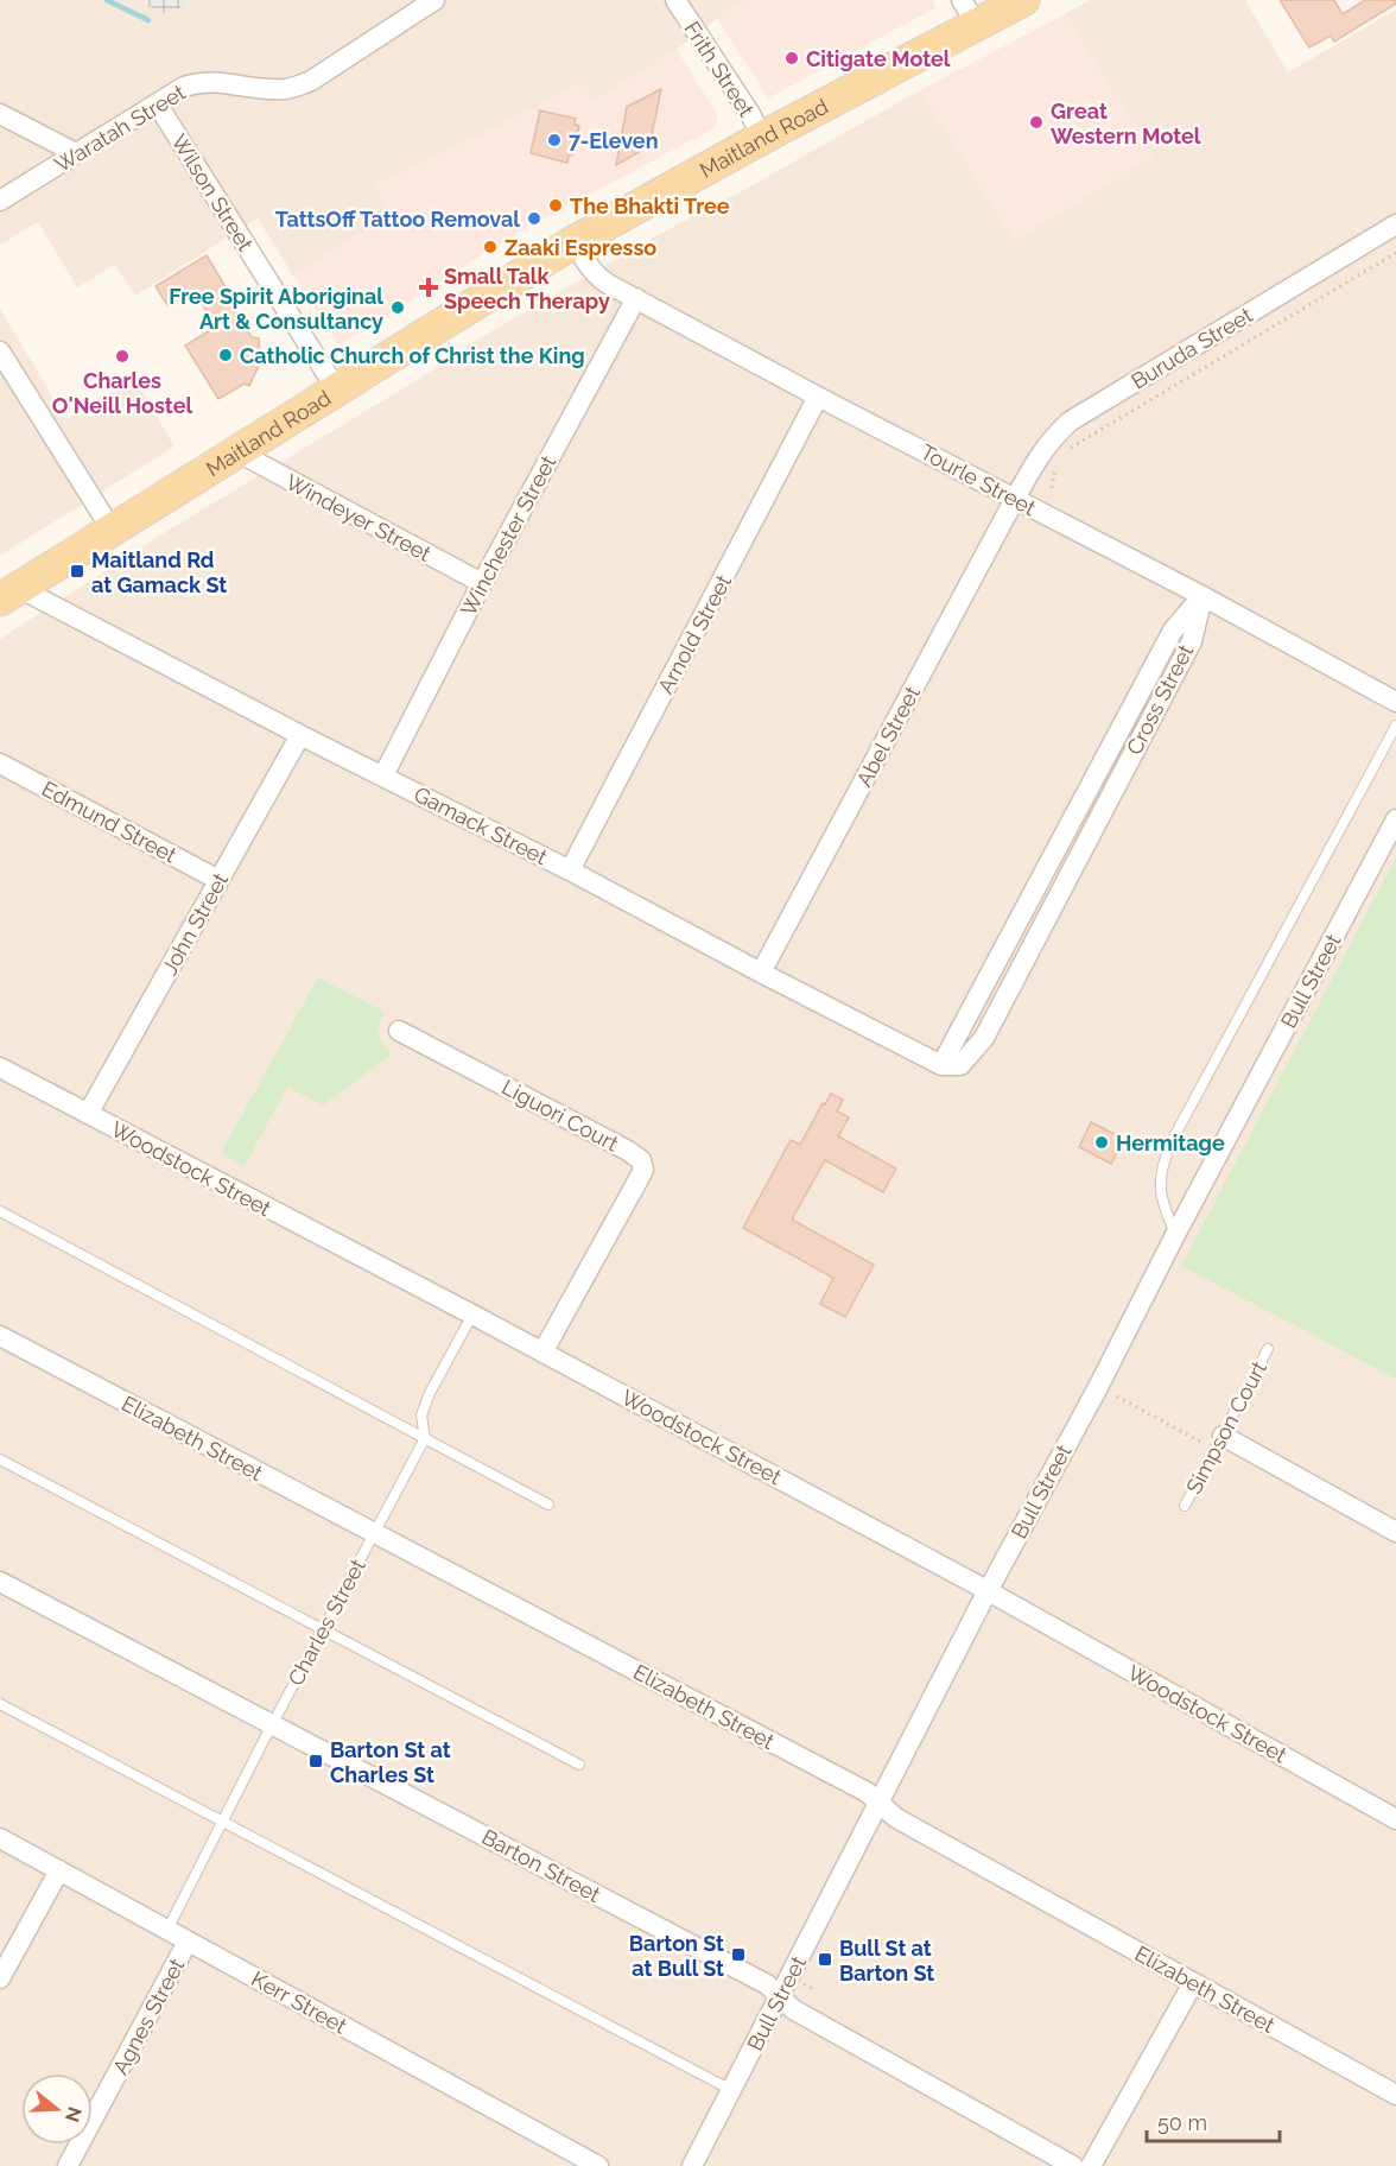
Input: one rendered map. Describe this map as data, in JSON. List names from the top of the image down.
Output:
{
  "streets": {
    "main road": ["Maitland Road"],
    "street": [
      "Frith Street",
      "Waratah Street",
      "Wilson Street",
      "Buruda Street",
      "Tourle Street",
      "Windeyer Street",
      "Winchester Street",
      "Arnold Street",
      "Cross Street",
      "Abel Street",
      "Edmund Street",
      "Gamack Street",
      "John Street",
      "Bull Street",
      "Liguori Court",
      "Woodstock Street",
      "Elizabeth Street",
      "Barton Street",
      "Kerr Street",
      "Agnes Street"
    ],
    "lane": ["Simpson Court", "Charles Street"]
  },
  "crossings": [
    ["Frith Street", "Maitland Road"],
    ["Waratah Street", "Wilson Street"],
    ["Maitland Road", "Wilson Street"],
    ["Maitland Road", "Tourle Street"],
    ["Maitland Road", "Windeyer Street"],
    ["Maitland Road", "Gamack Street"],
    ["Buruda Street", "Tourle Street"],
    ["Buruda Street", "Abel Street"],
    ["Tourle Street", "Winchester Street"],
    ["Tourle Street", "Arnold Street"],
    ["Tourle Street", "Cross Street"],
    ["Tourle Street", "Abel Street"],
    ["Windeyer Street", "Winchester Street"],
    ["Winchester Street", "Gamack Street"],
    ["Arnold Street", "Gamack Street"],
    ["Cross Street", "Gamack Street"],
    ["Abel Street", "Gamack Street"],
    ["Edmund Street", "John Street"],
    ["Gamack Street", "John Street"],
    ["John Street", "Woodstock Street"],
    ["Bull Street", "Woodstock Street"],
    ["Bull Street", "Elizabeth Street"],
    ["Bull Street", "Barton Street"],
    ["Liguori Court", "Woodstock Street"],
    ["Woodstock Street", "Charles Street"],
    ["Elizabeth Street", "Charles Street"],
    ["Charles Street", "Barton Street"],
    ["Charles Street", "Kerr Street"],
    ["Kerr Street", "Agnes Street"]
  ],
  "places": {
    "other": [
      "Citigate Motel",
      "Great Western Motel",
      "7-Eleven",
      "The Bhakti Tree",
      "TattsOff Tattoo Removal",
      "Zaaki Espresso",
      "Free Spirit Aboriginal Art & Consultancy",
      "Catholic Church of Christ the King",
      "Charles O'Neill Hostel",
      "Hermitage"
    ],
    "health": ["Small Talk Speech Therapy"],
    "transit": [
      "Maitland Rd at Gamack St",
      "Barton St at Charles St",
      "Barton St at Bull St",
      "Bull St at Barton St"
    ]
  },
  "scale_bar": "50 m",
  "north": "right"
}
